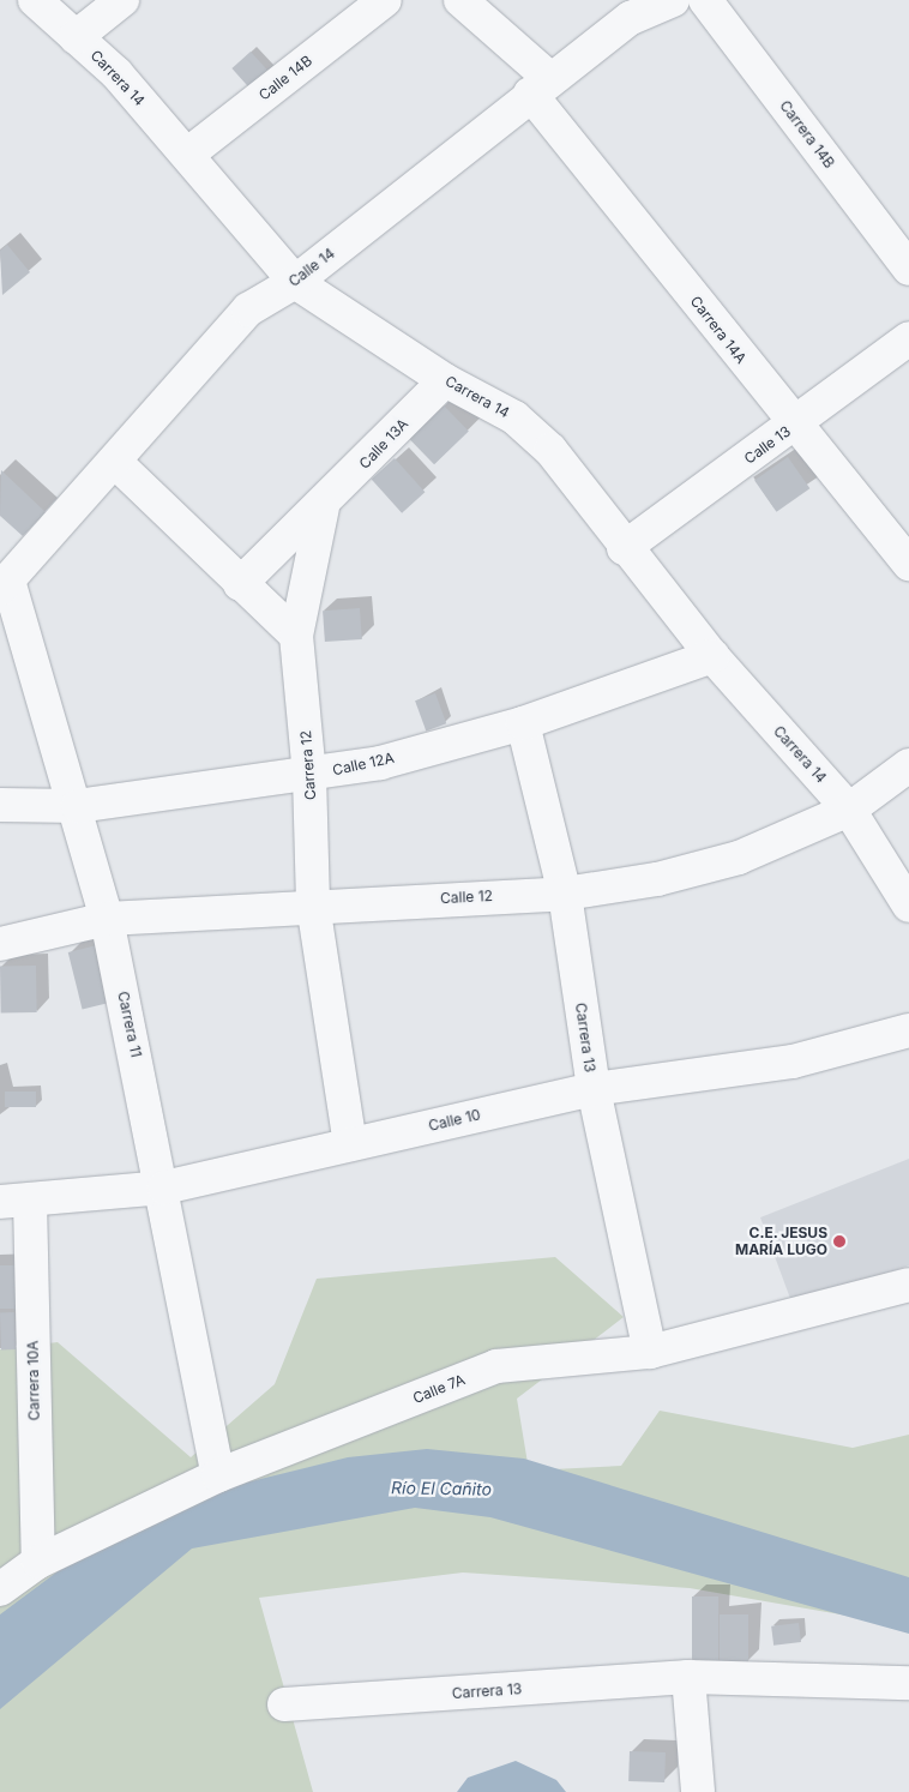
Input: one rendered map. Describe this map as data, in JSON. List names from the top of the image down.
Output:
{
  "streets": {
    "street": [
      "Carrera 14",
      "Calle 14B",
      "Carrera 14B",
      "Calle 14",
      "Carrera 14A",
      "Calle 13A",
      "Calle 13",
      "Calle 12A",
      "Carrera 12",
      "Calle 12",
      "Carrera 11",
      "Carrera 13",
      "Calle 10",
      "Carrera 10A",
      "Calle 7A"
    ]
  },
  "crossings": [
    ["Carrera 14", "Calle 14B"],
    ["Carrera 14", "Calle 14"],
    ["Carrera 14", "Calle 13A"],
    ["Carrera 14", "Calle 13"],
    ["Carrera 14", "Calle 12A"],
    ["Carrera 14", "Calle 12"],
    ["Calle 14", "Carrera 14A"],
    ["Calle 14", "Carrera 11"],
    ["Carrera 14A", "Calle 13"],
    ["Calle 12A", "Carrera 12"],
    ["Calle 12A", "Carrera 11"],
    ["Calle 12A", "Carrera 13"],
    ["Carrera 12", "Calle 12"],
    ["Carrera 12", "Calle 10"],
    ["Calle 12", "Carrera 11"],
    ["Calle 12", "Carrera 13"],
    ["Carrera 11", "Calle 10"],
    ["Carrera 11", "Calle 7A"],
    ["Carrera 13", "Calle 10"],
    ["Carrera 13", "Calle 7A"],
    ["Calle 10", "Carrera 10A"],
    ["Carrera 10A", "Calle 7A"]
  ],
  "water": ["Río El Cañito"],
  "places": ["C.E. JESUS MARÍA LUGO"]
}
